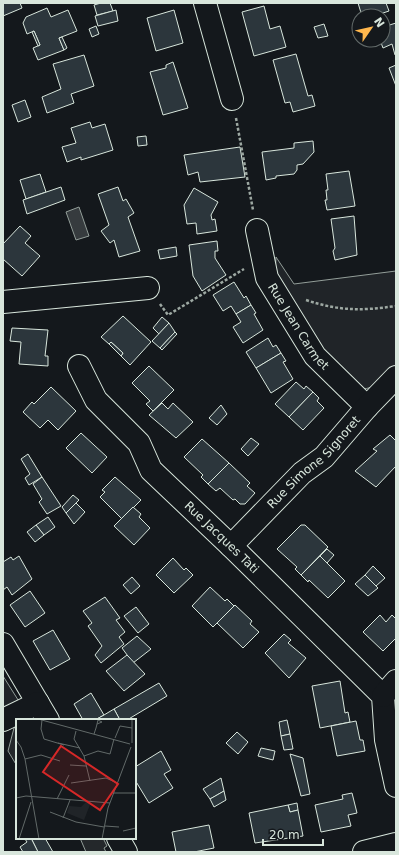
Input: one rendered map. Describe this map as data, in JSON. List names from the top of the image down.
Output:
{
  "streets": {
    "street": ["Rue Jean Carmet", "Rue Simone Signoret", "Rue Jacques Tati"]
  },
  "crossings": [
    ["Rue Jean Carmet", "Rue Simone Signoret"],
    ["Rue Simone Signoret", "Rue Jacques Tati"]
  ],
  "scale_bar": "20 m",
  "north": "top right"
}
